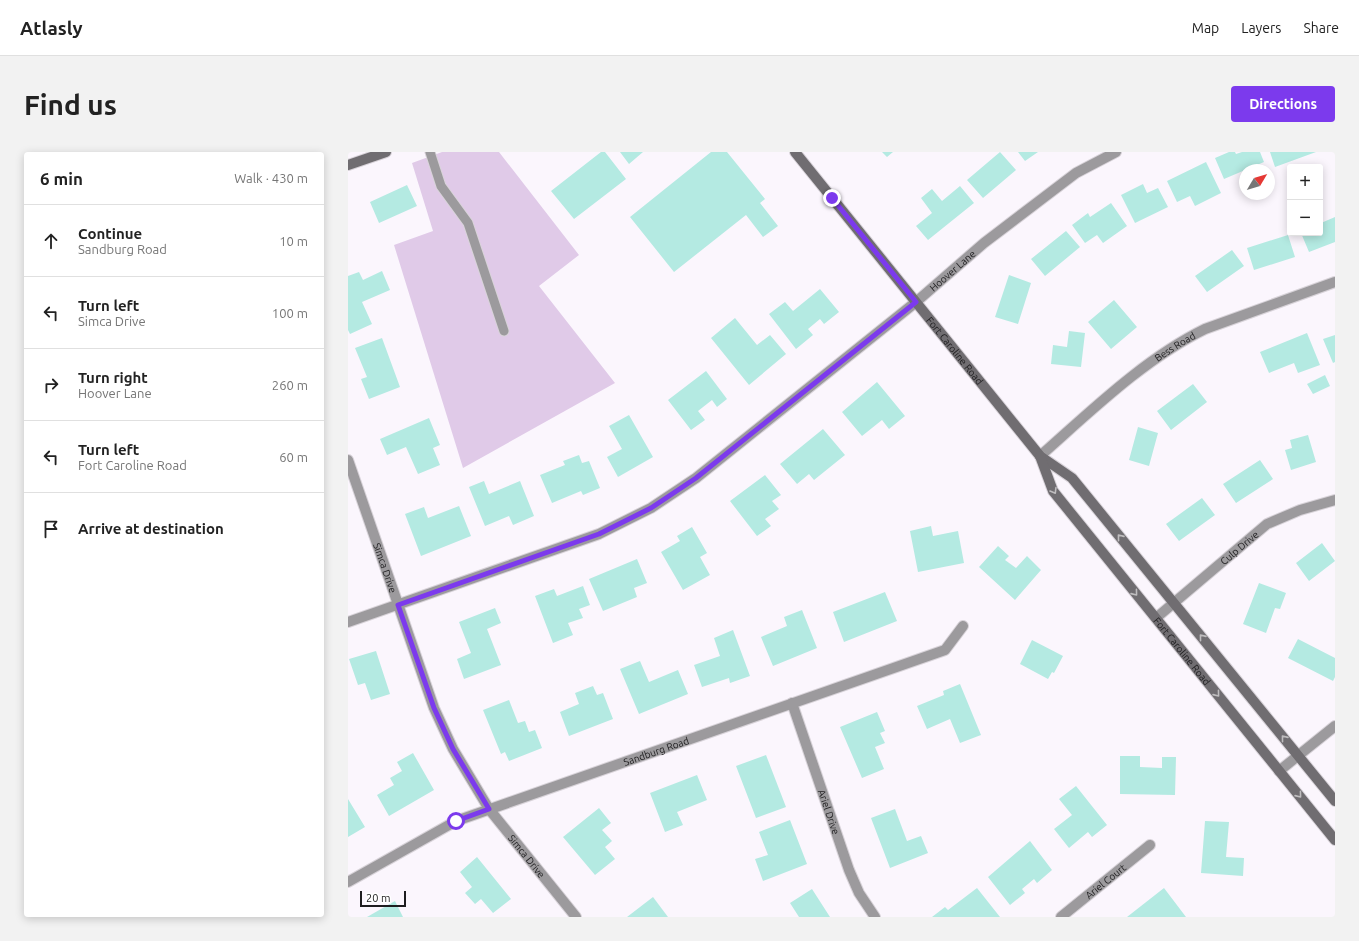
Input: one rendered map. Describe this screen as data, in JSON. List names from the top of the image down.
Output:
{
  "streets": {
    "street": [
      "Hoover Lane",
      "Bess Road",
      "Fort Caroline Road",
      "Culp Drive",
      "Simca Drive",
      "Sandburg Road",
      "Ariel Drive",
      "Ariel Court"
    ]
  },
  "crossings": [
    ["Hoover Lane", "Fort Caroline Road"],
    ["Hoover Lane", "Simca Drive"],
    ["Bess Road", "Fort Caroline Road"],
    ["Fort Caroline Road", "Culp Drive"],
    ["Simca Drive", "Sandburg Road"],
    ["Sandburg Road", "Ariel Drive"]
  ],
  "scale_bar": "20 m",
  "north": "top right",
  "page": {
    "header": "Atlasly",
    "nav": ["Map", "Layers", "Share"],
    "buttons": "Directions",
    "title": "Find us",
    "heading": ["6 min", "Walk · 430 m"],
    "map_buttons": ["+", "−"],
    "list": [
      ["Continue", "Sandburg Road", "10 m"],
      ["Turn left", "Simca Drive", "100 m"],
      ["Turn right", "Hoover Lane", "260 m"],
      ["Turn left", "Fort Caroline Road", "60 m"],
      "Arrive at destination"
    ],
    "scale": "20 m"
  }
}
